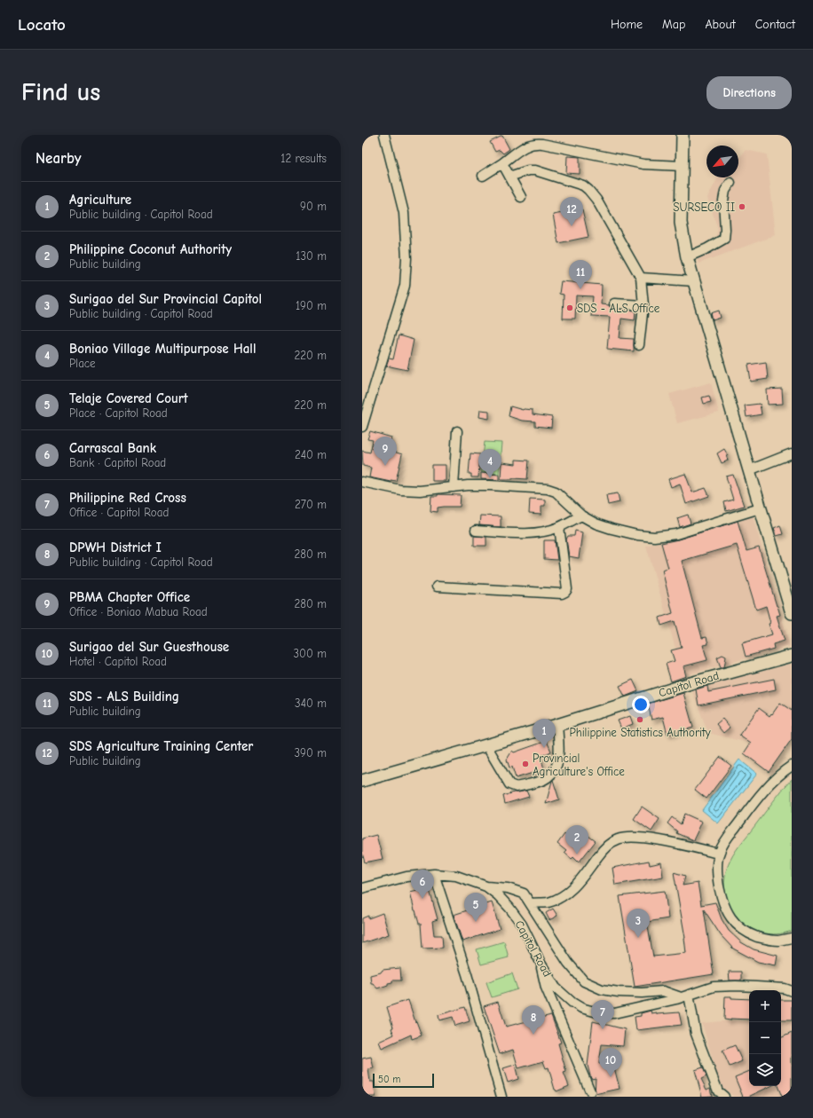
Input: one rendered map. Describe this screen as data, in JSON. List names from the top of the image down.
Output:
{
  "streets": {
    "main road": ["Capitol Road"]
  },
  "places": [
    "SURSECO II",
    "SDS - ALS Office",
    "Philippine Statistics Authority",
    "Provincial Agriculture's Office"
  ],
  "scale_bar": "50 m",
  "north": "bottom left",
  "page": {
    "header": "Locato",
    "nav": [
      "Home",
      "Map",
      "About",
      "Contact"
    ],
    "buttons": "Directions",
    "title": "Find us",
    "heading": ["Nearby", "12 results"],
    "list": [
      {
        "mark": "1",
        "name": "Agriculture",
        "note": "Public building · Capitol Road",
        "value": "90 m"
      },
      {
        "mark": "2",
        "name": "Philippine Coconut Authority",
        "note": "Public building",
        "value": "130 m"
      },
      {
        "mark": "3",
        "name": "Surigao del Sur Provincial Capitol",
        "note": "Public building · Capitol Road",
        "value": "190 m"
      },
      {
        "mark": "4",
        "name": "Boniao Village Multipurpose Hall",
        "note": "Place",
        "value": "220 m"
      },
      {
        "mark": "5",
        "name": "Telaje Covered Court",
        "note": "Place · Capitol Road",
        "value": "220 m"
      },
      {
        "mark": "6",
        "name": "Carrascal Bank",
        "note": "Bank · Capitol Road",
        "value": "240 m"
      },
      {
        "mark": "7",
        "name": "Philippine Red Cross",
        "note": "Office · Capitol Road",
        "value": "270 m"
      },
      {
        "mark": "8",
        "name": "DPWH District I",
        "note": "Public building · Capitol Road",
        "value": "280 m"
      },
      {
        "mark": "9",
        "name": "PBMA Chapter Office",
        "note": "Office · Boniao Mabua Road",
        "value": "280 m"
      },
      {
        "mark": "10",
        "name": "Surigao del Sur Guesthouse",
        "note": "Hotel · Capitol Road",
        "value": "300 m"
      },
      {
        "mark": "11",
        "name": "SDS - ALS Building",
        "note": "Public building",
        "value": "340 m"
      },
      {
        "mark": "12",
        "name": "SDS Agriculture Training Center",
        "note": "Public building",
        "value": "390 m"
      }
    ],
    "pins": [
      "12",
      "11",
      "9",
      "4",
      "1",
      "2",
      "6",
      "5",
      "3",
      "7",
      "8",
      "10"
    ],
    "map_buttons": ["+", "−"],
    "scale": "50 m"
  }
}
